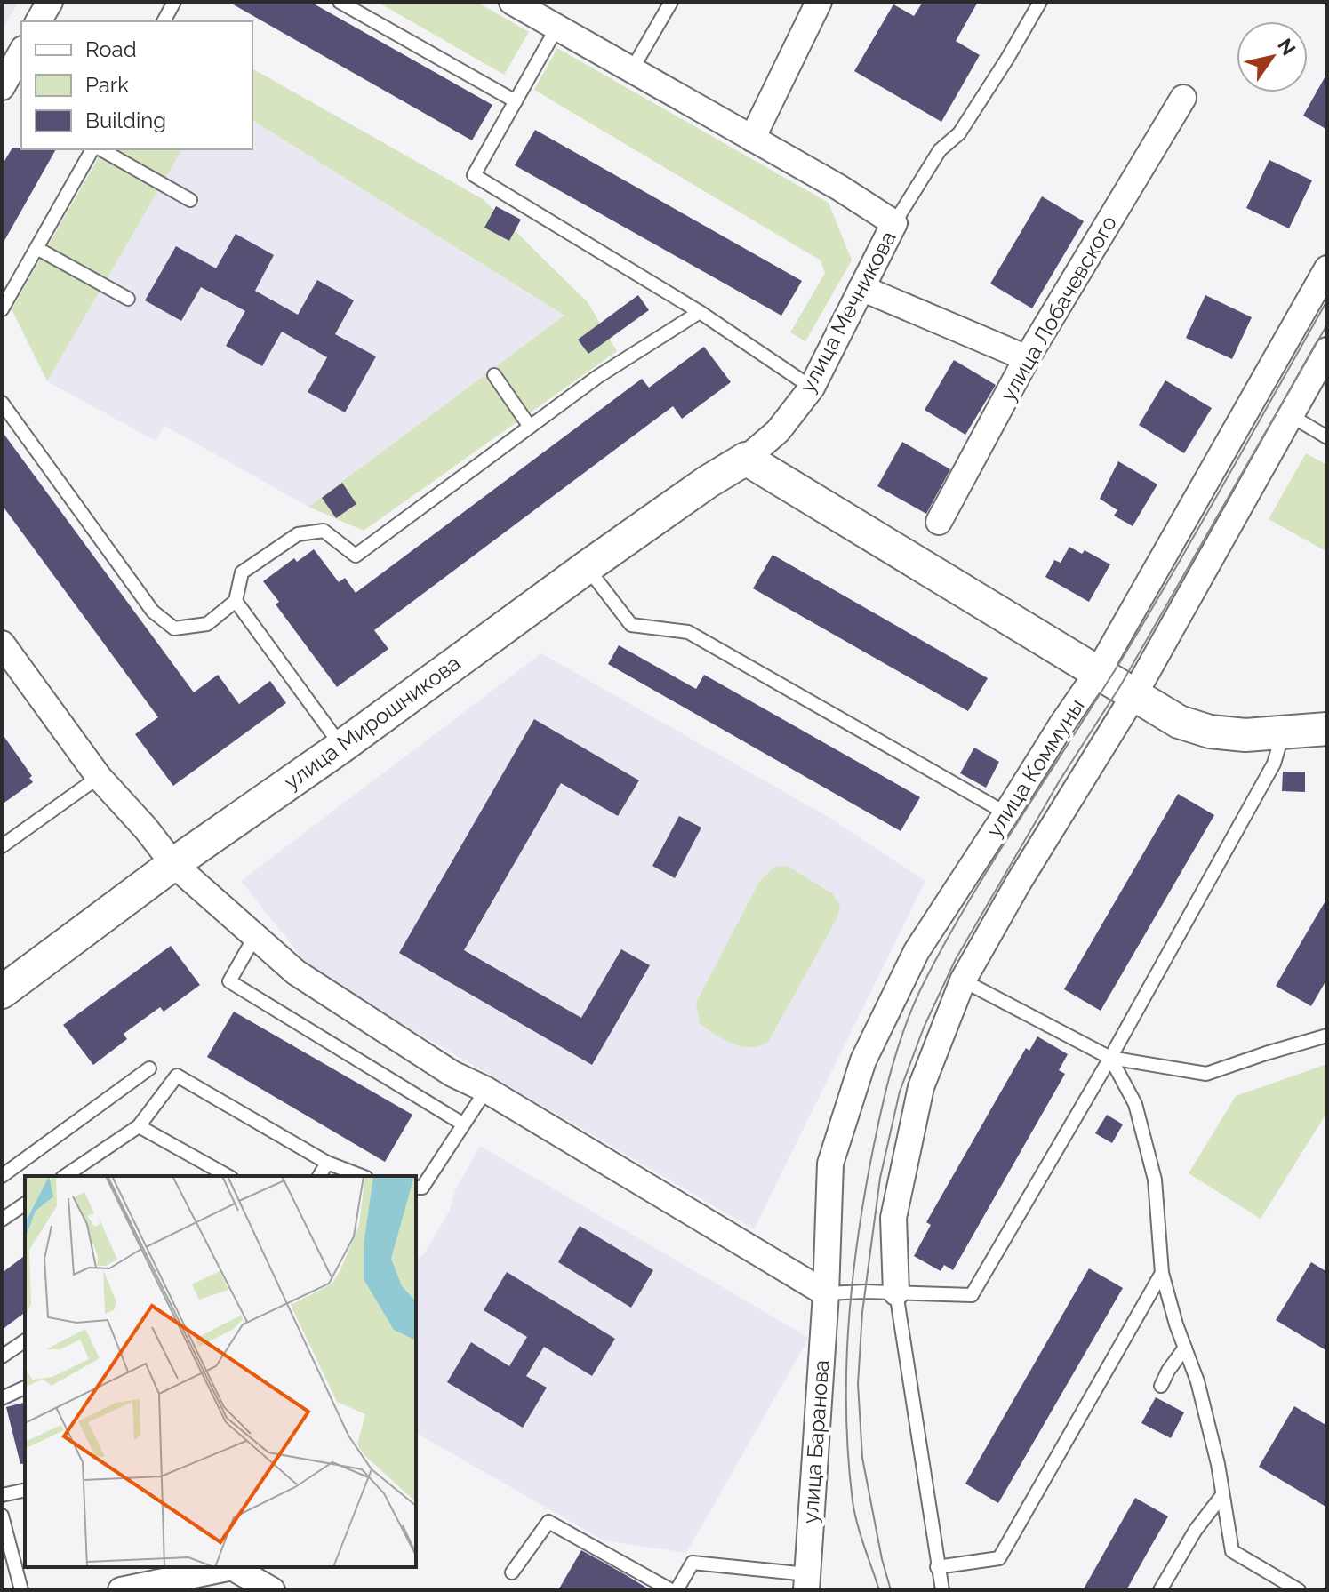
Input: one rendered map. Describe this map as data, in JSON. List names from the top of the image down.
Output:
{
  "streets": {
    "street": [
      "улица Лобачевского",
      "улица Мечникова",
      "улица Мирошникова",
      "улица Коммуны",
      "улица Баранова"
    ]
  },
  "crossings": [
    ["улица Мечникова", "улица Мирошникова"],
    ["улица Коммуны", "улица Баранова"]
  ],
  "legend": ["Road", "Park", "Building"],
  "north": "top right"
}
